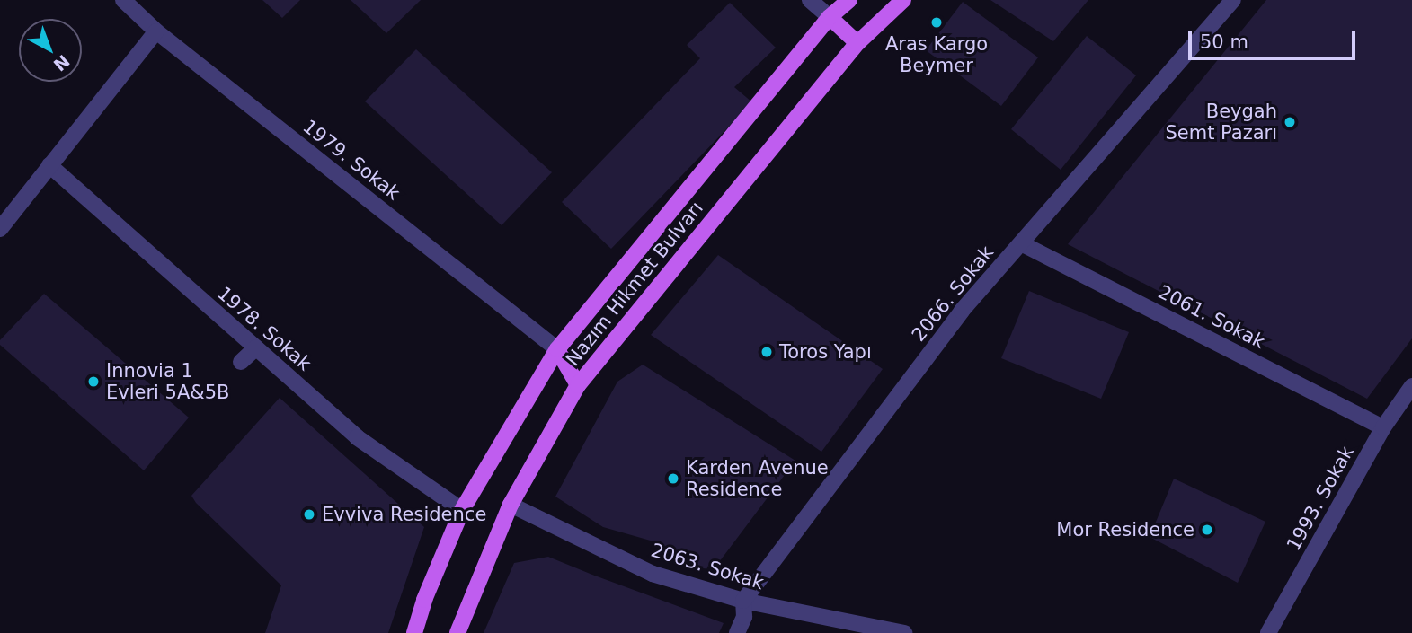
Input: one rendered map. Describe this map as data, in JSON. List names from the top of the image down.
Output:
{
  "streets": {
    "main road": ["Nazım Hikmet Bulvarı"],
    "street": [
      "1979. Sokak",
      "2066. Sokak",
      "2061. Sokak",
      "1978. Sokak",
      "1993. Sokak",
      "2063. Sokak"
    ]
  },
  "crossings": [
    ["1979. Sokak", "Nazım Hikmet Bulvarı"],
    ["Nazım Hikmet Bulvarı", "1978. Sokak"],
    ["Nazım Hikmet Bulvarı", "2063. Sokak"],
    ["2066. Sokak", "2061. Sokak"],
    ["2066. Sokak", "2063. Sokak"],
    ["2061. Sokak", "1993. Sokak"]
  ],
  "places": [
    "Aras Kargo Beymer",
    "Beygah Semt Pazarı",
    "Toros Yapı",
    "Innovia 1 Evleri 5A&5B",
    "Karden Avenue Residence",
    "Evviva Residence",
    "Mor Residence"
  ],
  "scale_bar": "50 m",
  "north": "bottom right"
}
